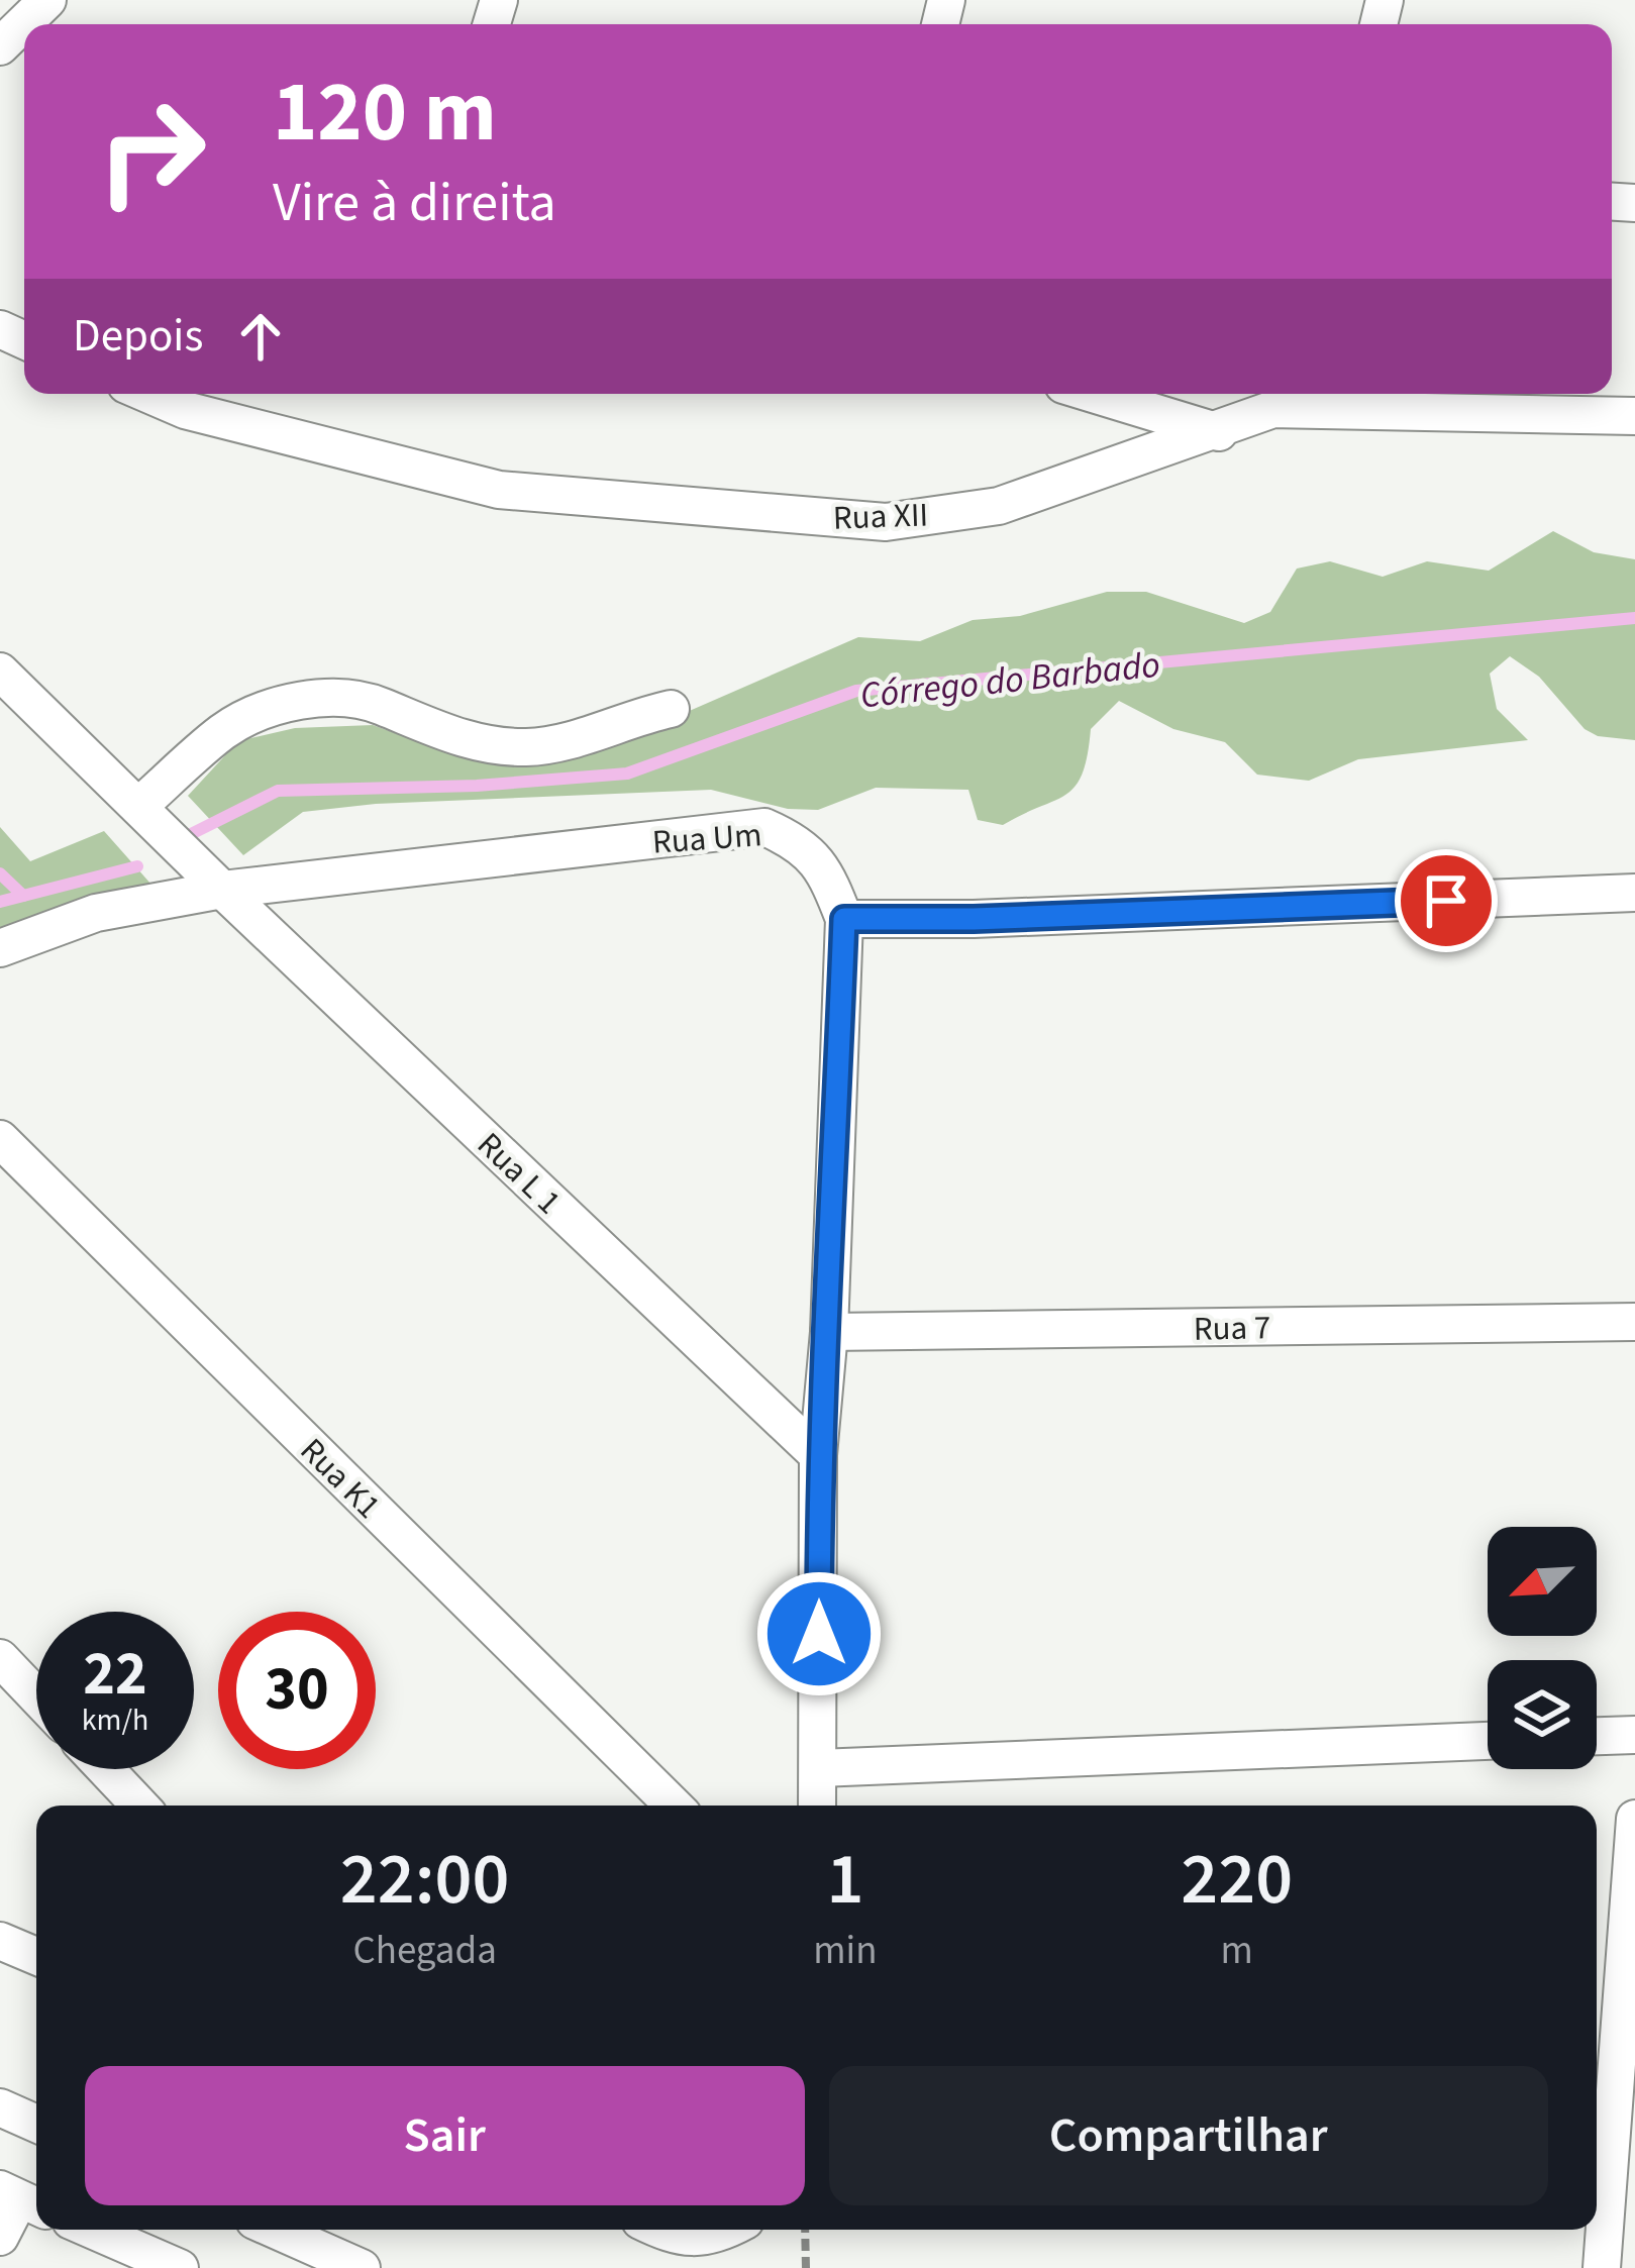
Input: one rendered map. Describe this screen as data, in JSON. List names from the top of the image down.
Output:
{
  "streets": {
    "street": [
      "Rua XII",
      "Rua Um",
      "Rua L 1",
      "Rua 7",
      "Rua K1"
    ]
  },
  "crossings": [
    ["Rua Um", "Rua L 1"],
    ["Rua Um", "Rua 7"]
  ],
  "water": ["Córrego do Barbado"],
  "north": "bottom left",
  "page": {
    "turn": ["120 m", "Vire à direita"],
    "then": "Depois",
    "speed": "22 km/h",
    "limit": "30",
    "eta": [
      "22:00",
      "Chegada",
      "1",
      "min",
      "220",
      "m"
    ],
    "buttons": ["Sair", "Compartilhar"]
  }
}
